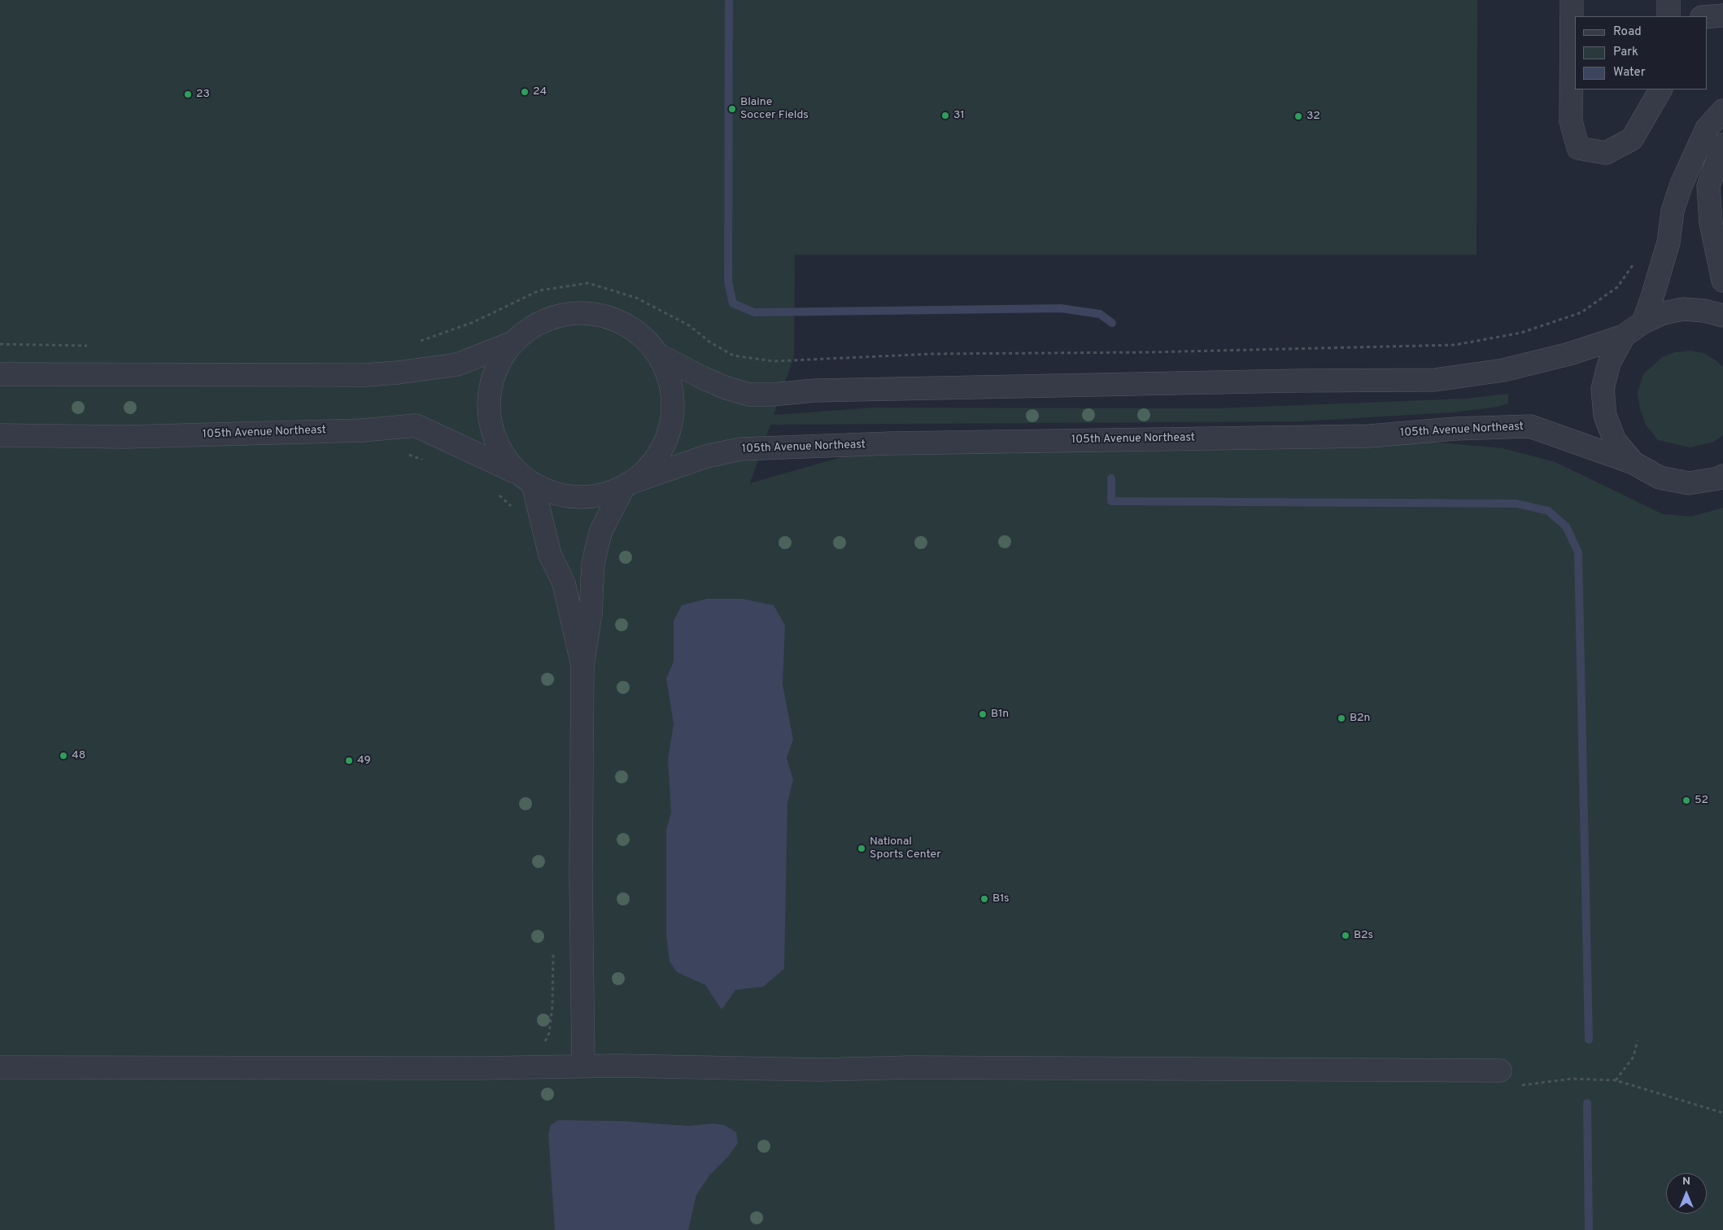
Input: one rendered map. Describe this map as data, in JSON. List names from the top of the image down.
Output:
{
  "streets": {
    "street": ["105th Avenue Northeast"]
  },
  "places": [
    "24",
    "23",
    "Blaine Soccer Fields",
    "31",
    "32",
    "B1n",
    "B2n",
    "48",
    "49",
    "52",
    "National Sports Center",
    "B1s",
    "B2s"
  ],
  "legend": ["Road", "Park", "Water"],
  "north": "top"
}
